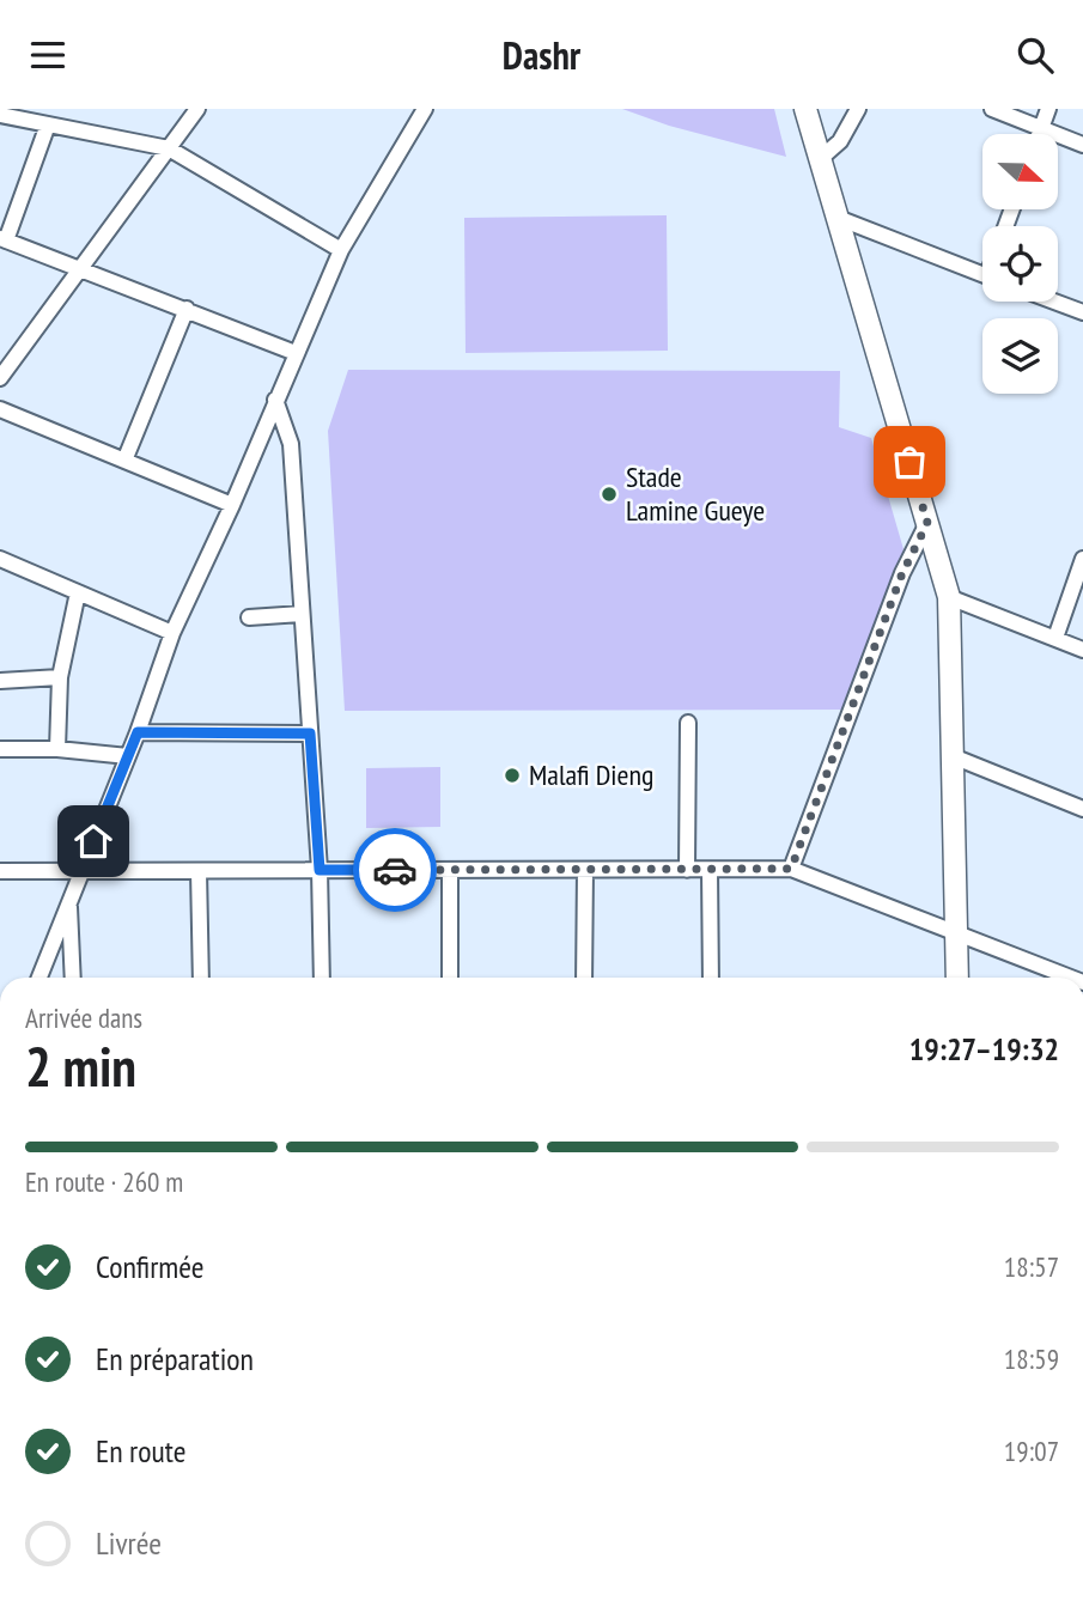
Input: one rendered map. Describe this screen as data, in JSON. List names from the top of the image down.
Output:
{
  "places": ["Stade Lamine Gueye", "Malafi Dieng"],
  "north": "right",
  "page": {
    "header": "Dashr",
    "heading": ["2 min", "Arrivée dans", "19:27–19:32"],
    "bar": "En route · 260 m",
    "list": [
      ["Confirmée", "18:57"],
      ["En préparation", "18:59"],
      ["En route", "19:07"],
      "Livrée"
    ]
  }
}
